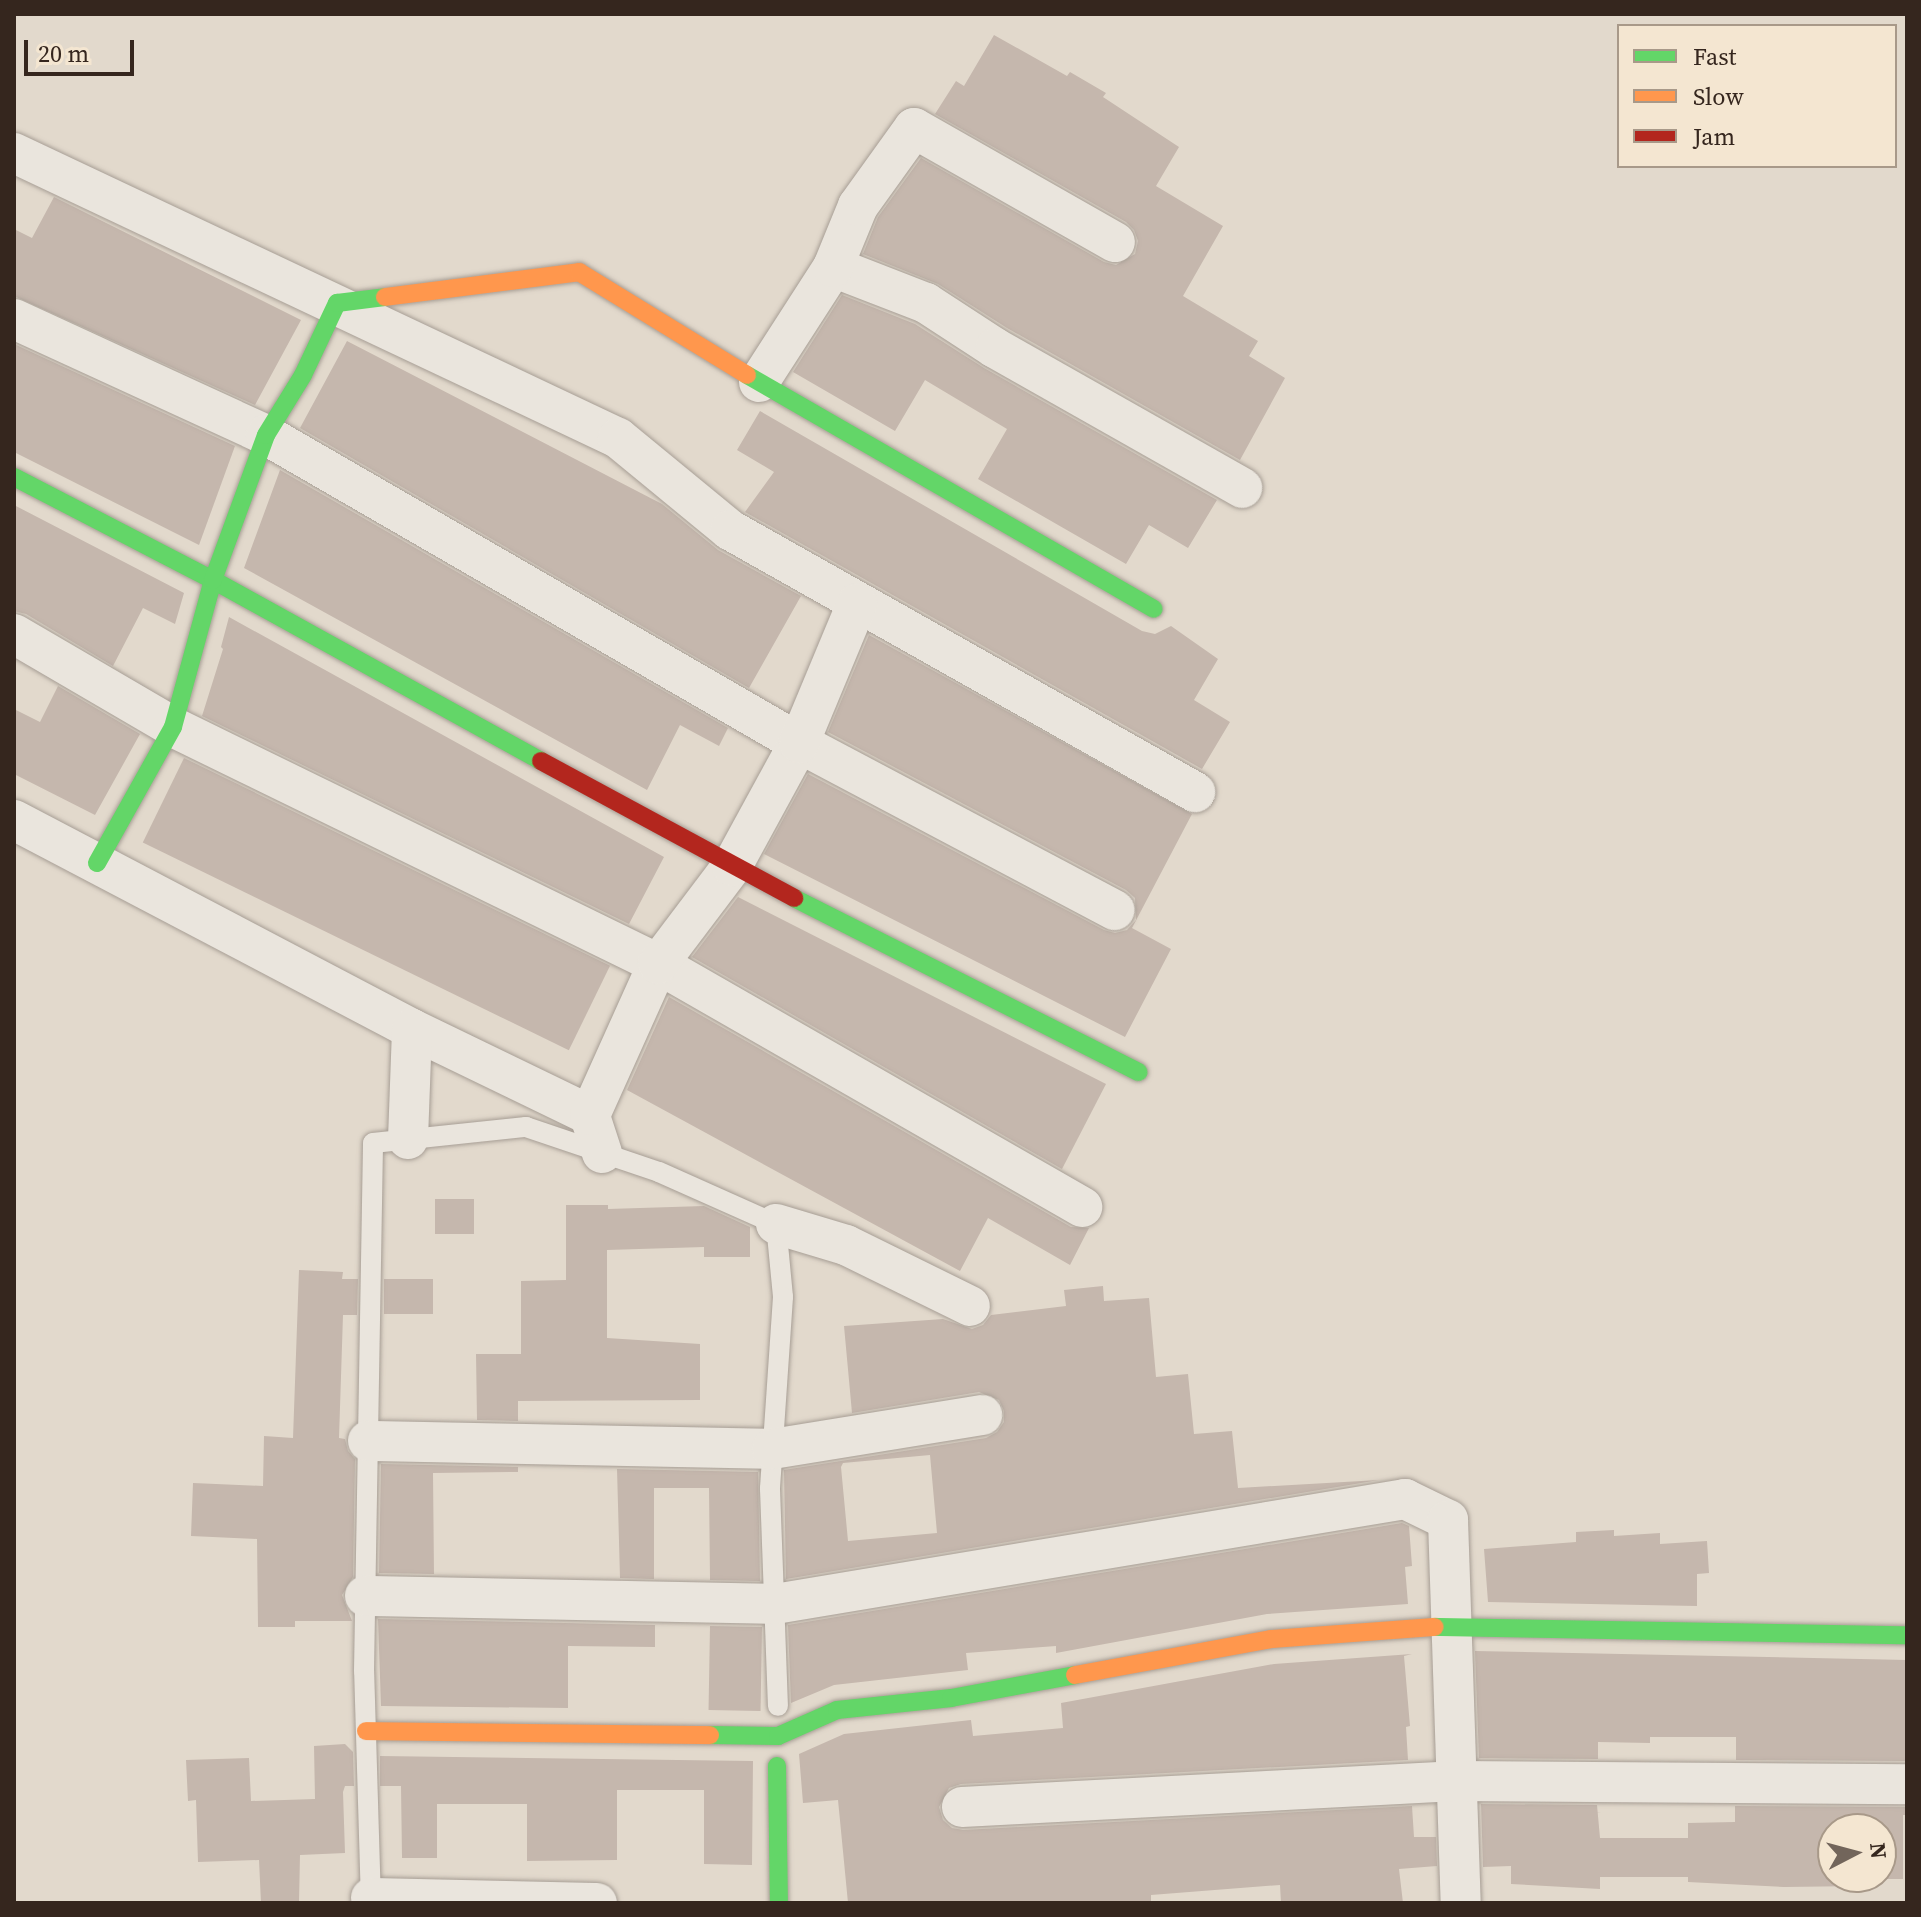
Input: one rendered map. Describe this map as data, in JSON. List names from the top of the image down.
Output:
{
  "legend": ["Fast", "Slow", "Jam"],
  "scale_bar": "20 m",
  "north": "right"
}
